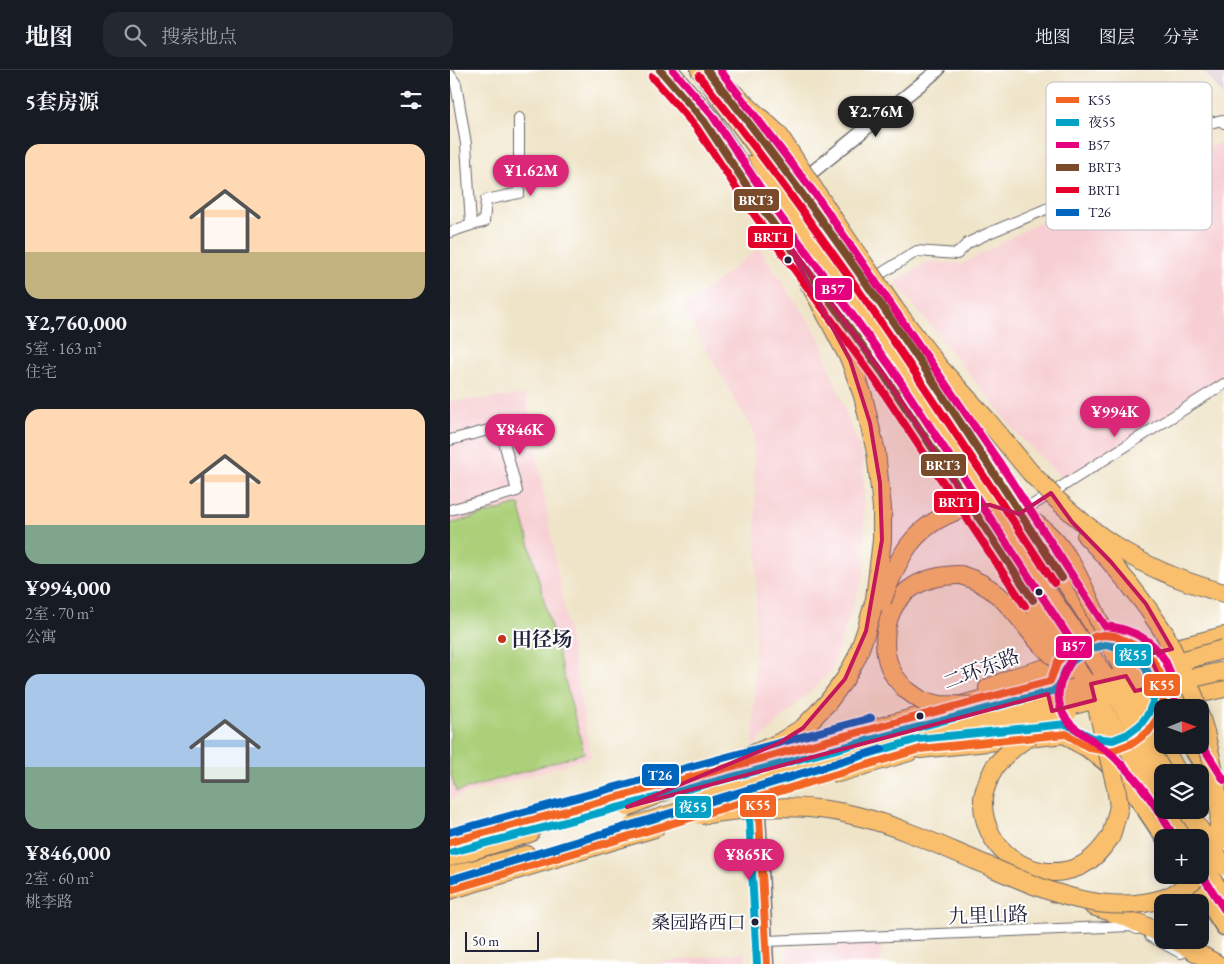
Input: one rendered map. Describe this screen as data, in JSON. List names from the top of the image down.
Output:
{
  "streets": {
    "highway": ["二环东路"],
    "street": ["九里山路"]
  },
  "places": ["田径场", "桑园路西口"],
  "lines": [
    "transit line B57",
    "transit line BRT3",
    "transit line BRT1",
    "transit line K55",
    "transit line 夜55",
    "transit line T26"
  ],
  "legend": [
    "K55",
    "夜55",
    "B57",
    "BRT3",
    "BRT1",
    "T26"
  ],
  "scale_bar": "50 m",
  "north": "right",
  "page": {
    "header": "地图",
    "search": "搜索地点",
    "nav": ["地图", "图层", "分享"],
    "heading": "5套房源",
    "price": [
      "¥2.76M",
      "¥1.62M",
      "¥994K",
      "¥846K",
      "¥865K"
    ],
    "list": [
      {
        "name": "¥2,760,000",
        "note": "5室 · 163 m² · 住宅"
      },
      {
        "name": "¥994,000",
        "note": "2室 · 70 m² · 公寓"
      },
      {
        "name": "¥846,000",
        "note": "2室 · 60 m² · 桃李路"
      }
    ],
    "map_buttons": ["+", "−"],
    "scale": "50 m"
  }
}
